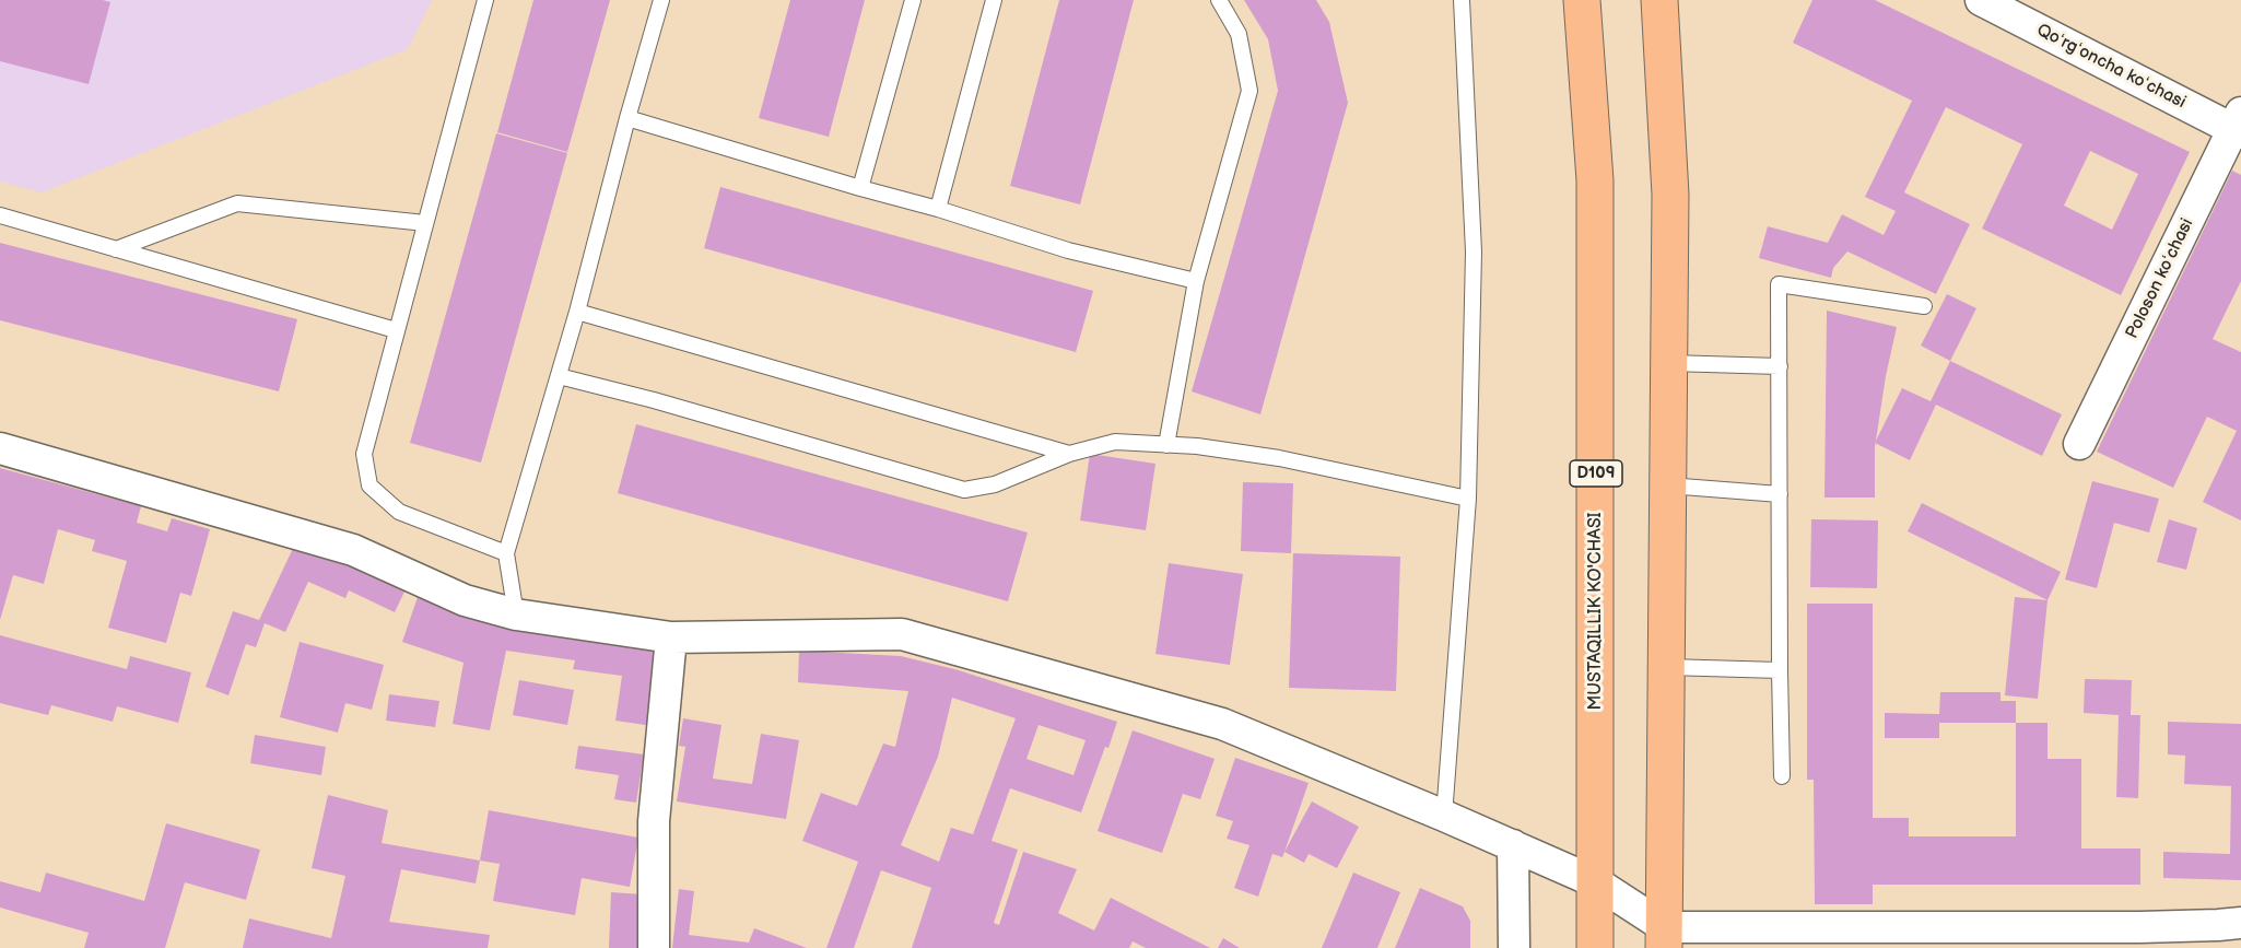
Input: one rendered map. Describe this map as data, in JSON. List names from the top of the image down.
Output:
{
  "streets": {
    "main road": ["D109", "MUSTAQILLIK KO'CHASI"],
    "street": ["Qoʻrgʻoncha koʻchasi", "Poloson koʻchasi"]
  },
  "crossings": [
    ["Qoʻrgʻoncha koʻchasi", "Poloson koʻchasi"]
  ]
}
